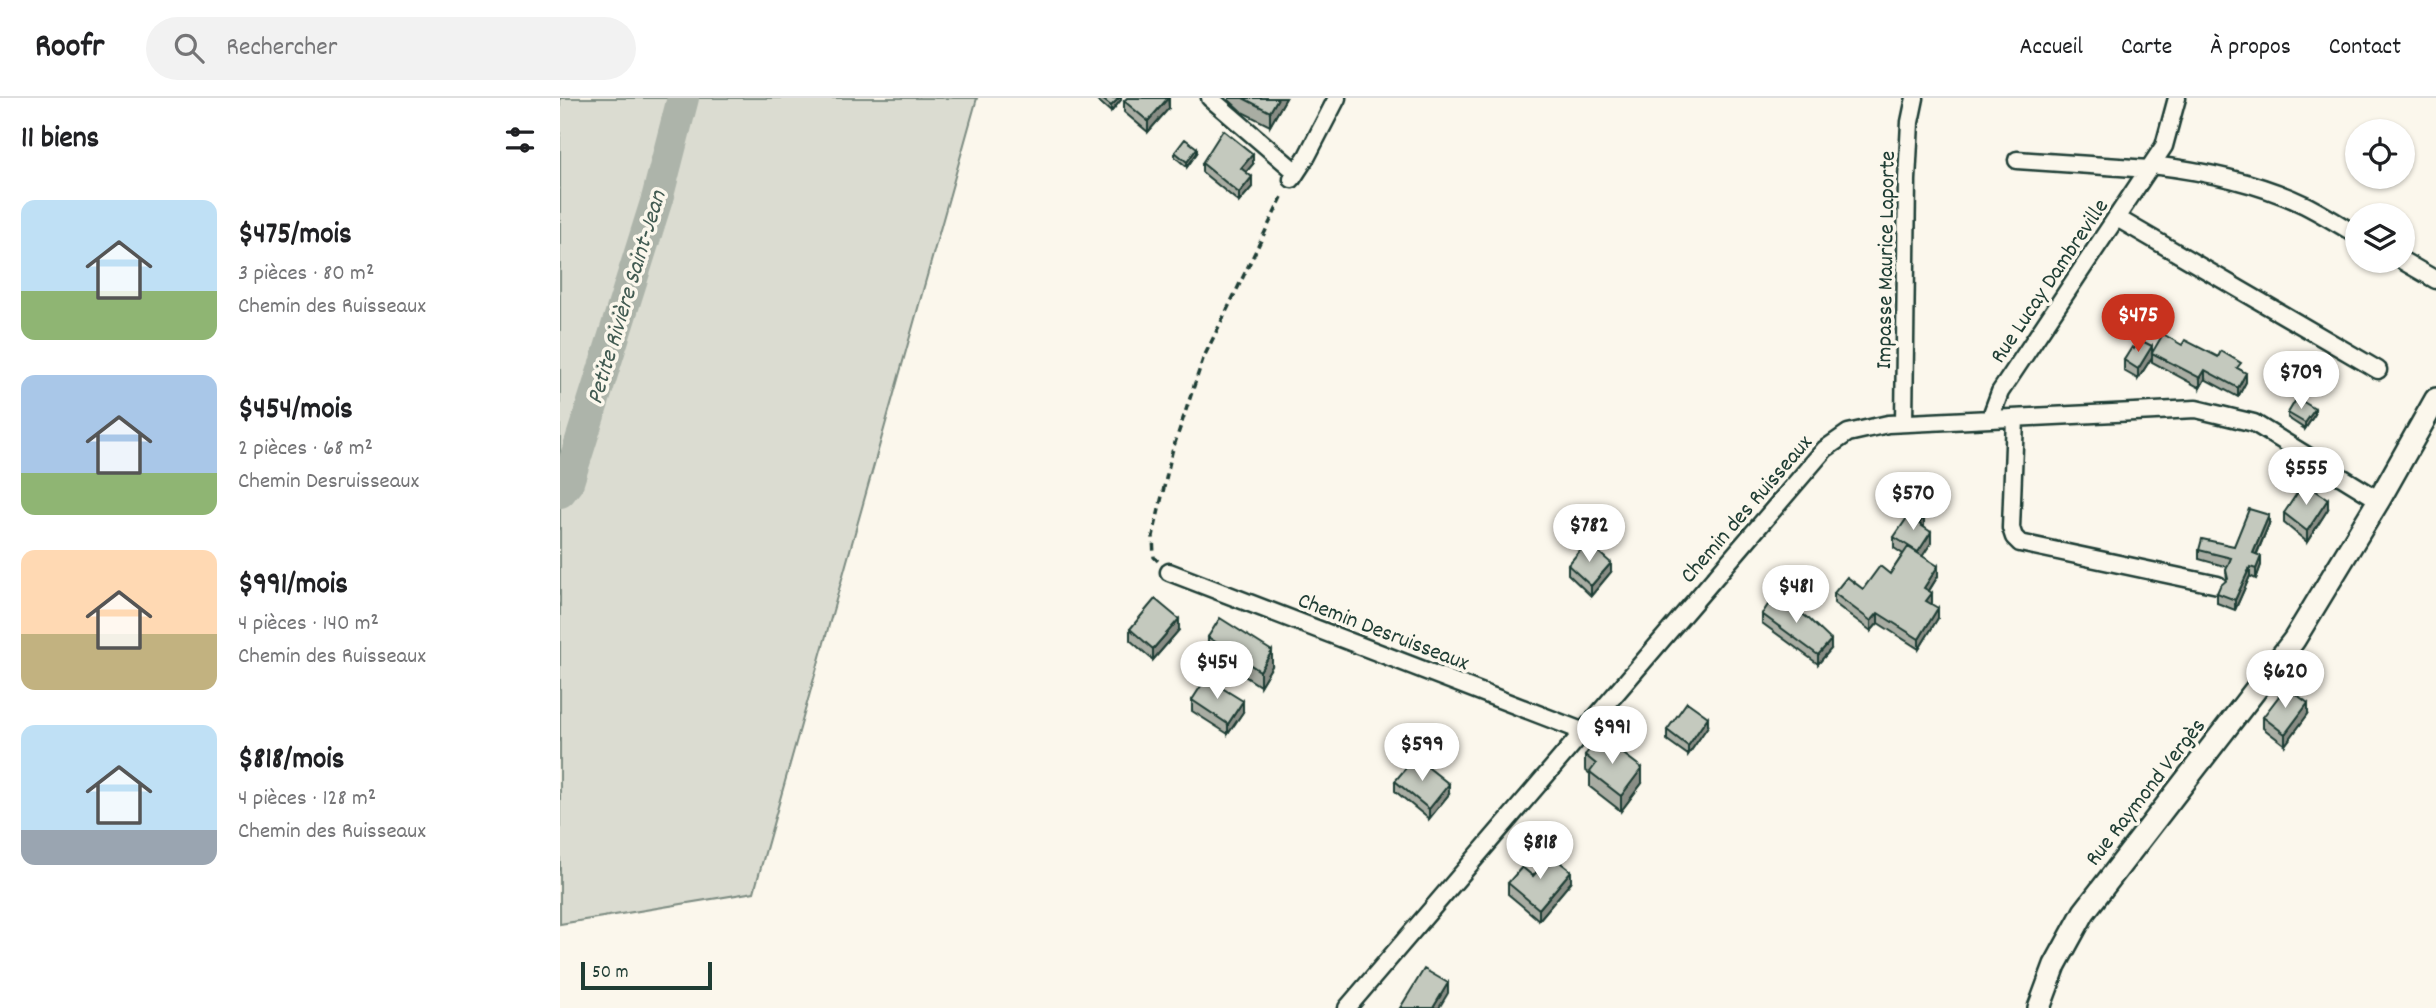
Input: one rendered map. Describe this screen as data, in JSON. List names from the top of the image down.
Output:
{
  "streets": {
    "main road": ["Rue Raymond Vergès"],
    "street": [
      "Impasse Maurice Laporte",
      "Rue Lucay Dambreville",
      "Chemin des Ruisseaux",
      "Chemin Desruisseaux"
    ]
  },
  "crossings": [
    ["Impasse Maurice Laporte", "Chemin des Ruisseaux"],
    ["Rue Lucay Dambreville", "Chemin des Ruisseaux"],
    ["Chemin des Ruisseaux", "Chemin Desruisseaux"],
    ["Chemin des Ruisseaux", "Rue Raymond Vergès"]
  ],
  "water": ["Petite Rivière Saint-Jean"],
  "scale_bar": "50 m",
  "page": {
    "header": "Roofr",
    "search": "Rechercher",
    "nav": [
      "Accueil",
      "Carte",
      "À propos",
      "Contact"
    ],
    "heading": "11 biens",
    "list": [
      {
        "name": "$475/mois",
        "note": "3 pièces · 80 m² · Chemin des Ruisseaux"
      },
      {
        "name": "$454/mois",
        "note": "2 pièces · 68 m² · Chemin Desruisseaux"
      },
      {
        "name": "$991/mois",
        "note": "4 pièces · 140 m² · Chemin des Ruisseaux"
      },
      {
        "name": "$818/mois",
        "note": "4 pièces · 128 m² · Chemin des Ruisseaux"
      }
    ],
    "price": [
      "$475",
      "$709",
      "$555",
      "$570",
      "$782",
      "$481",
      "$454",
      "$620",
      "$991",
      "$599",
      "$818"
    ],
    "scale": "50 m"
  }
}
